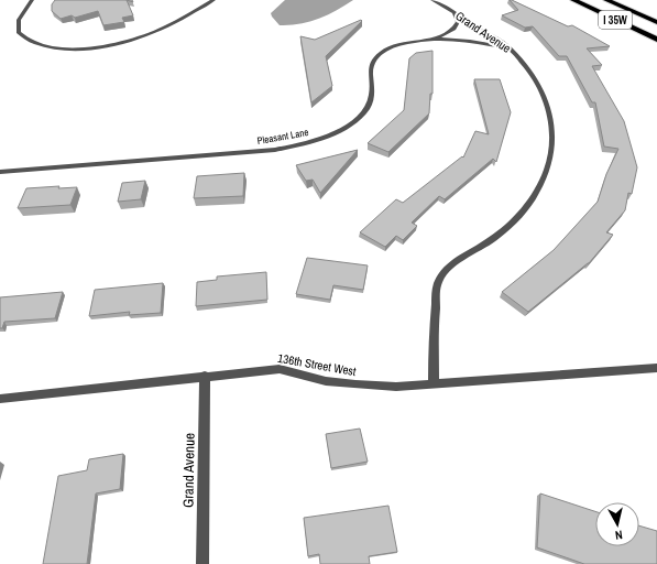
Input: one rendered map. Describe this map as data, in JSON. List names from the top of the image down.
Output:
{
  "streets": {
    "highway": ["I 35W"],
    "street": ["Grand Avenue", "Pleasant Lane", "136th Street West"]
  },
  "crossings": [
    ["Grand Avenue", "Pleasant Lane"],
    ["Grand Avenue", "136th Street West"]
  ],
  "north": "bottom"
}
